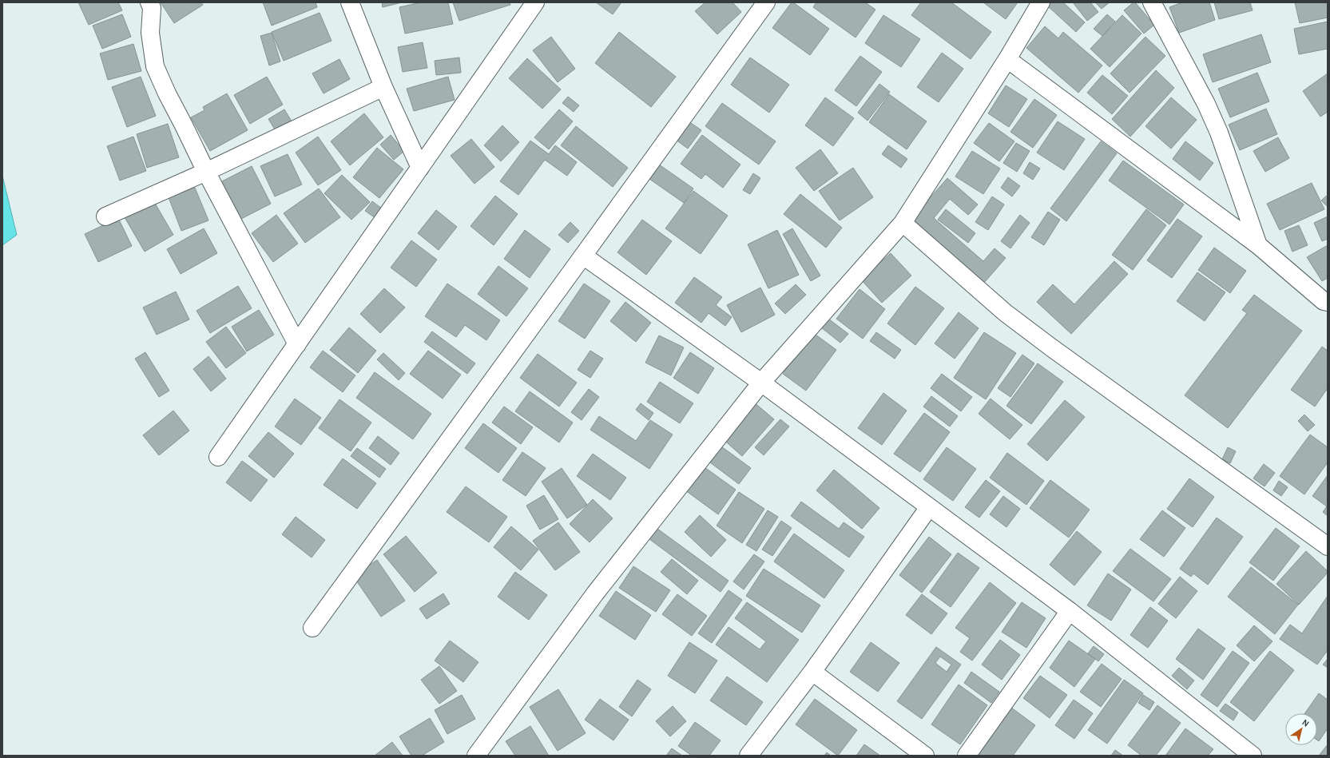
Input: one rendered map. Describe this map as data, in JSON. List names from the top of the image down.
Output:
{
  "north": "top right"
}
